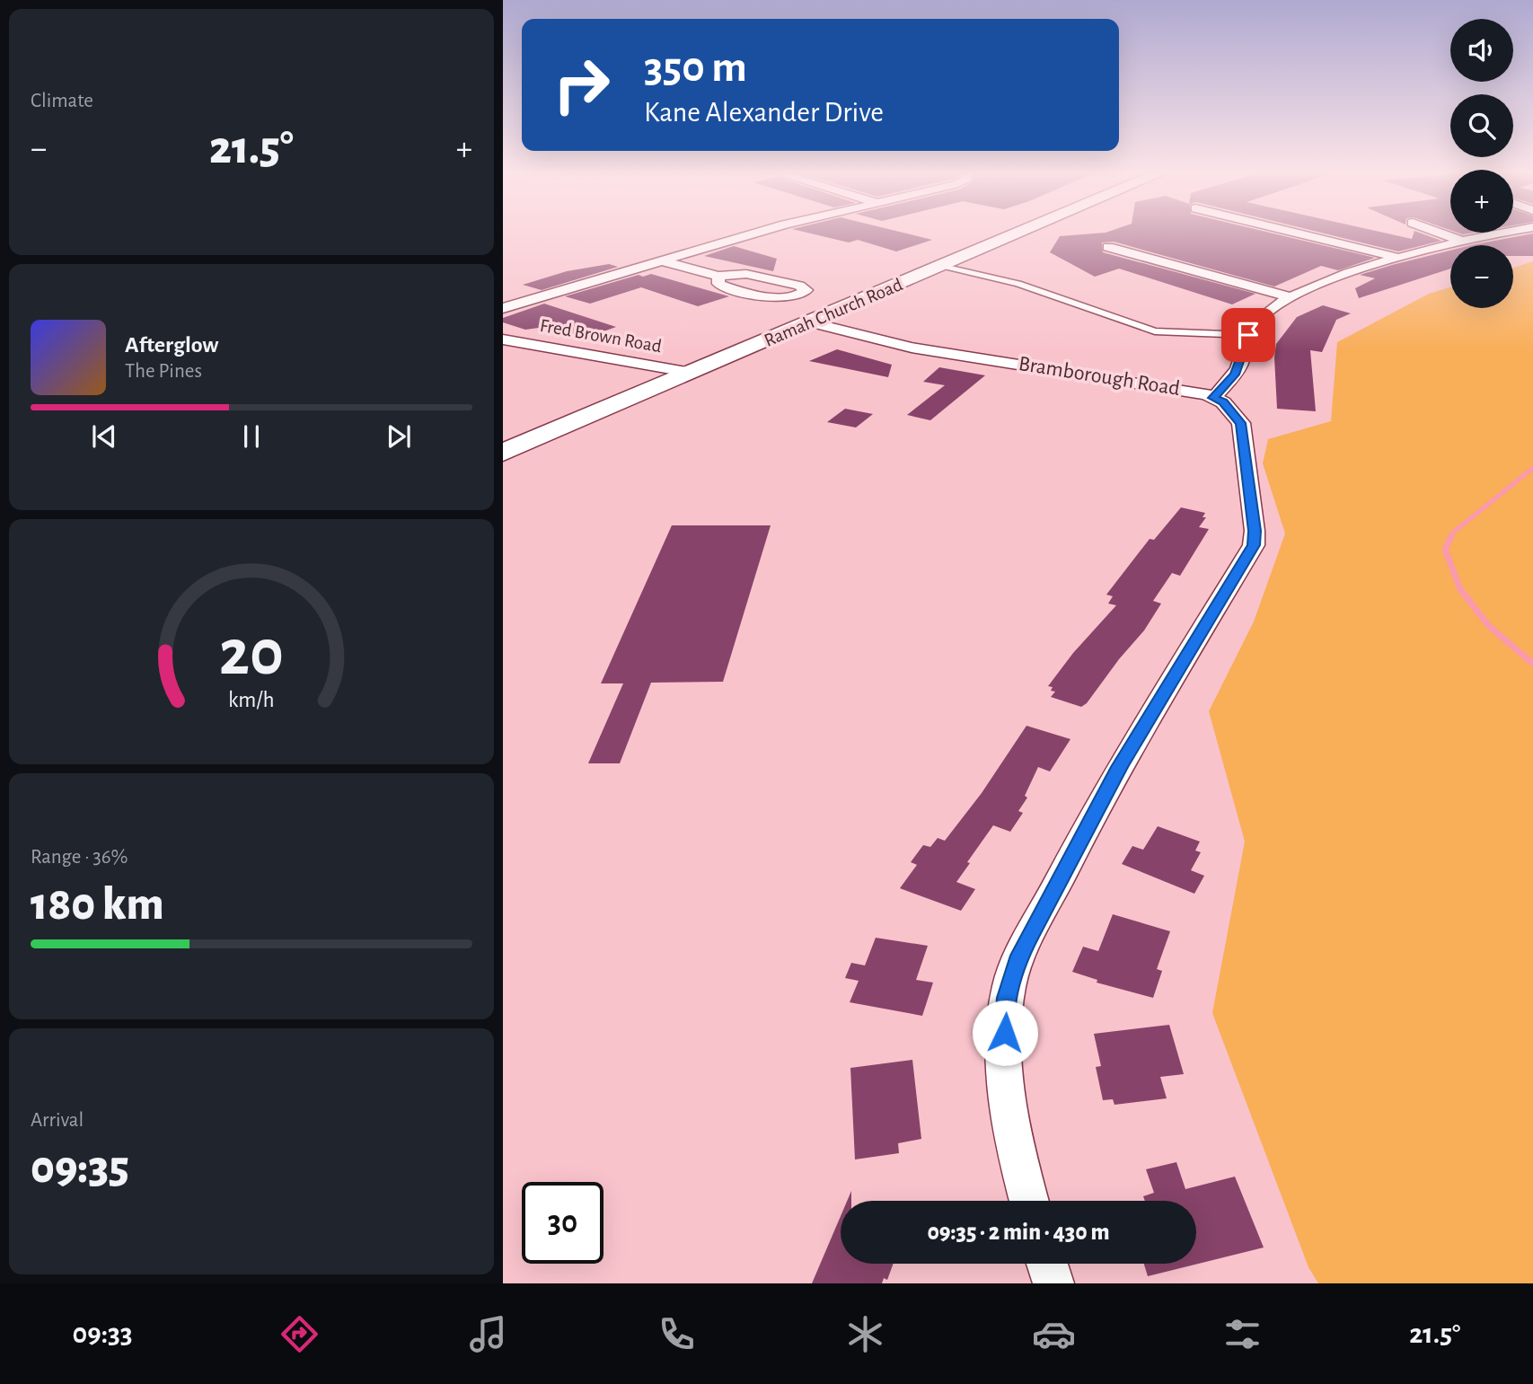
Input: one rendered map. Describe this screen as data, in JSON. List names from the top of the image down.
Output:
{
  "streets": {
    "main road": ["Ramah Church Road"],
    "street": ["Fred Brown Road", "Bramborough Road"]
  },
  "crossings": [
    ["Ramah Church Road", "Fred Brown Road"],
    ["Ramah Church Road", "Bramborough Road"]
  ],
  "page": {
    "tile": [
      "Climate",
      ["Range · 36%", "180 km"],
      ["Arrival", "09:35"]
    ],
    "map_buttons": ["+", "−"],
    "turn": ["350 m", "Kane Alexander Drive"],
    "heat": ["−", "21.5°", "+"],
    "song": ["Afterglow", "The Pines"],
    "limit": "30",
    "trip": "09:35 · 2 min · 430 m",
    "tabs": ["09:33", "21.5°"],
    "gauge": ["20", "km/h"]
  }
}
